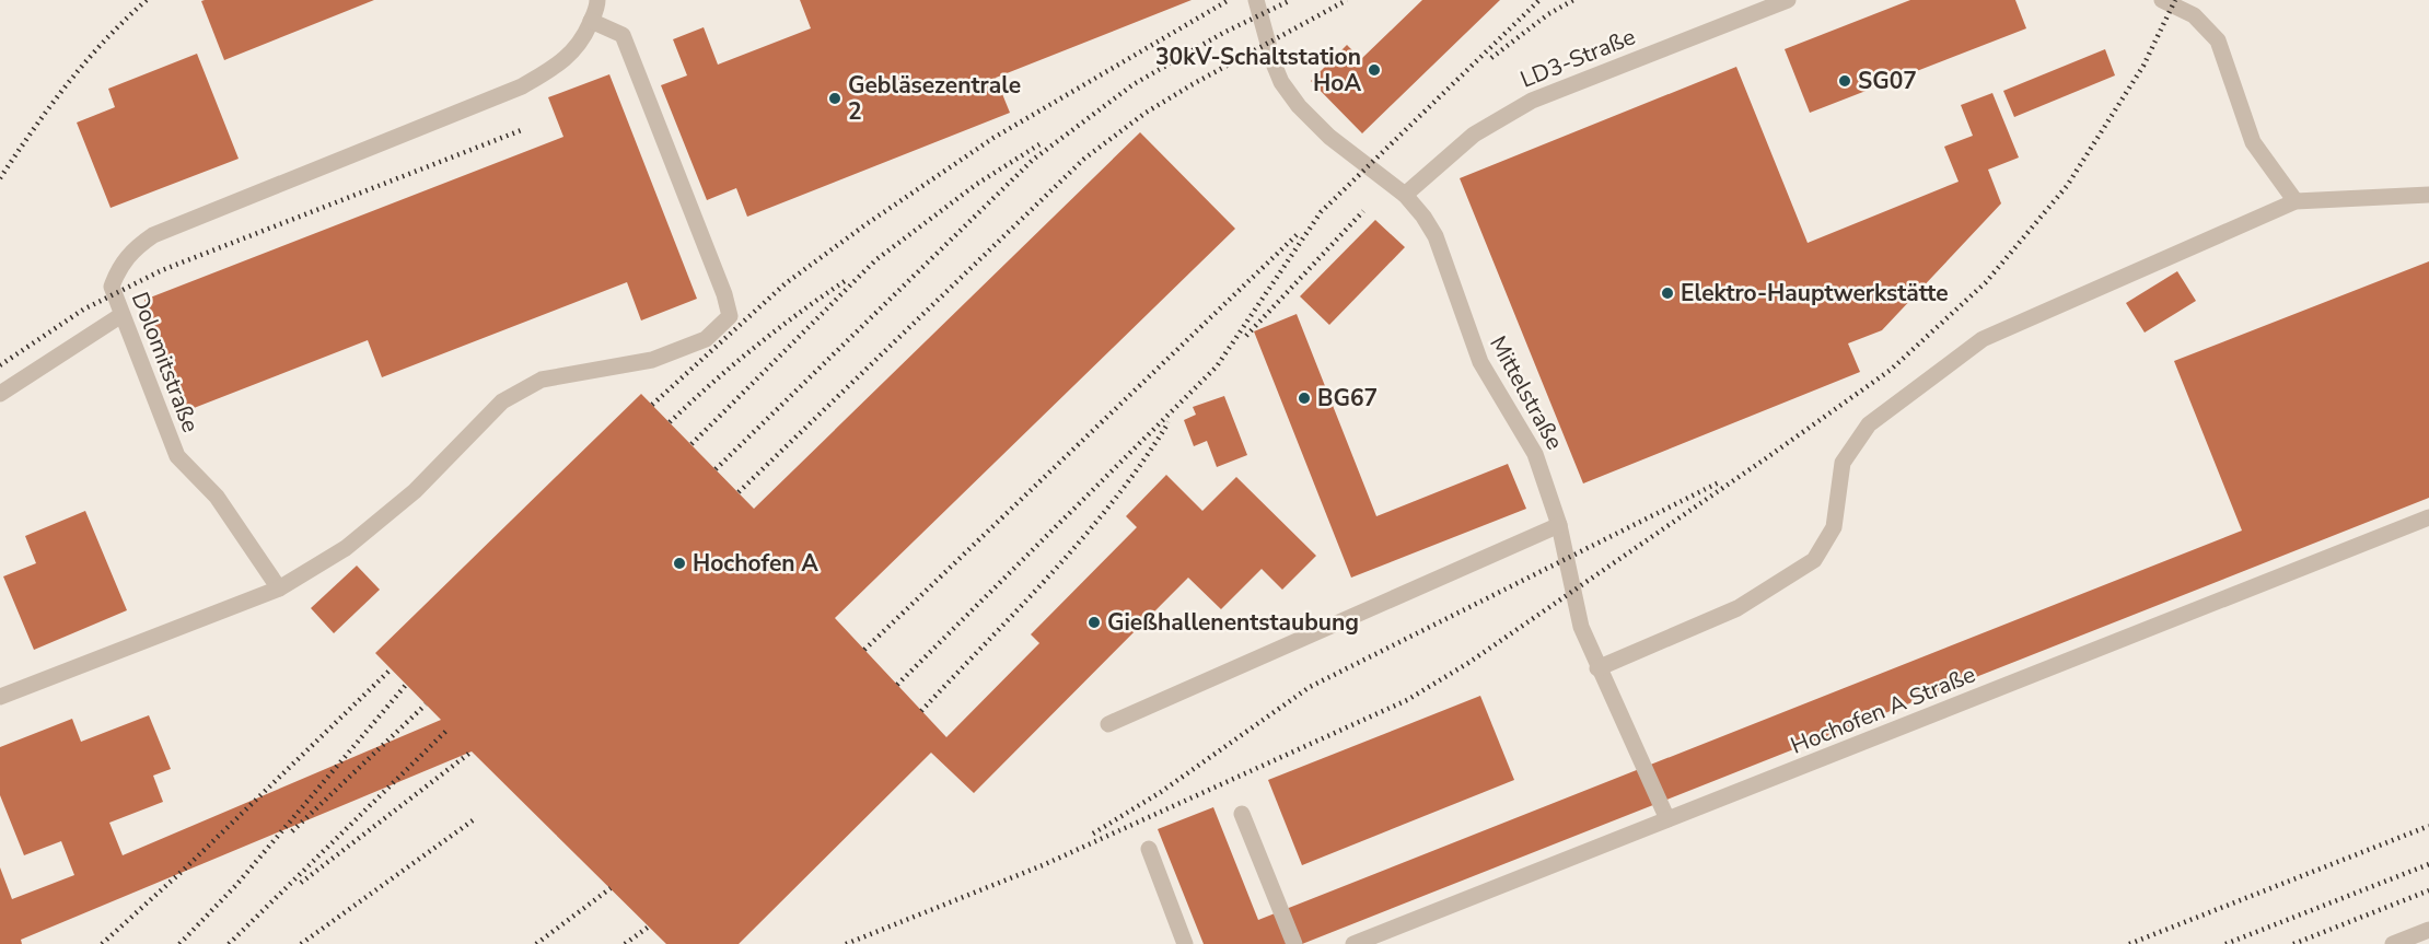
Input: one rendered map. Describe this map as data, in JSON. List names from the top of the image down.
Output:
{
  "streets": {
    "street": [
      "LD3-Straße",
      "Dolomitstraße",
      "Mittelstraße",
      "Hochofen A Straße"
    ]
  },
  "crossings": [
    ["LD3-Straße", "Mittelstraße"],
    ["Mittelstraße", "Hochofen A Straße"]
  ],
  "places": [
    "30kV-Schaltstation HoA",
    "SG07",
    "Gebläsezentrale 2",
    "Elektro-Hauptwerkstätte",
    "BG67",
    "Hochofen A",
    "Gießhallenentstaubung"
  ]
}
